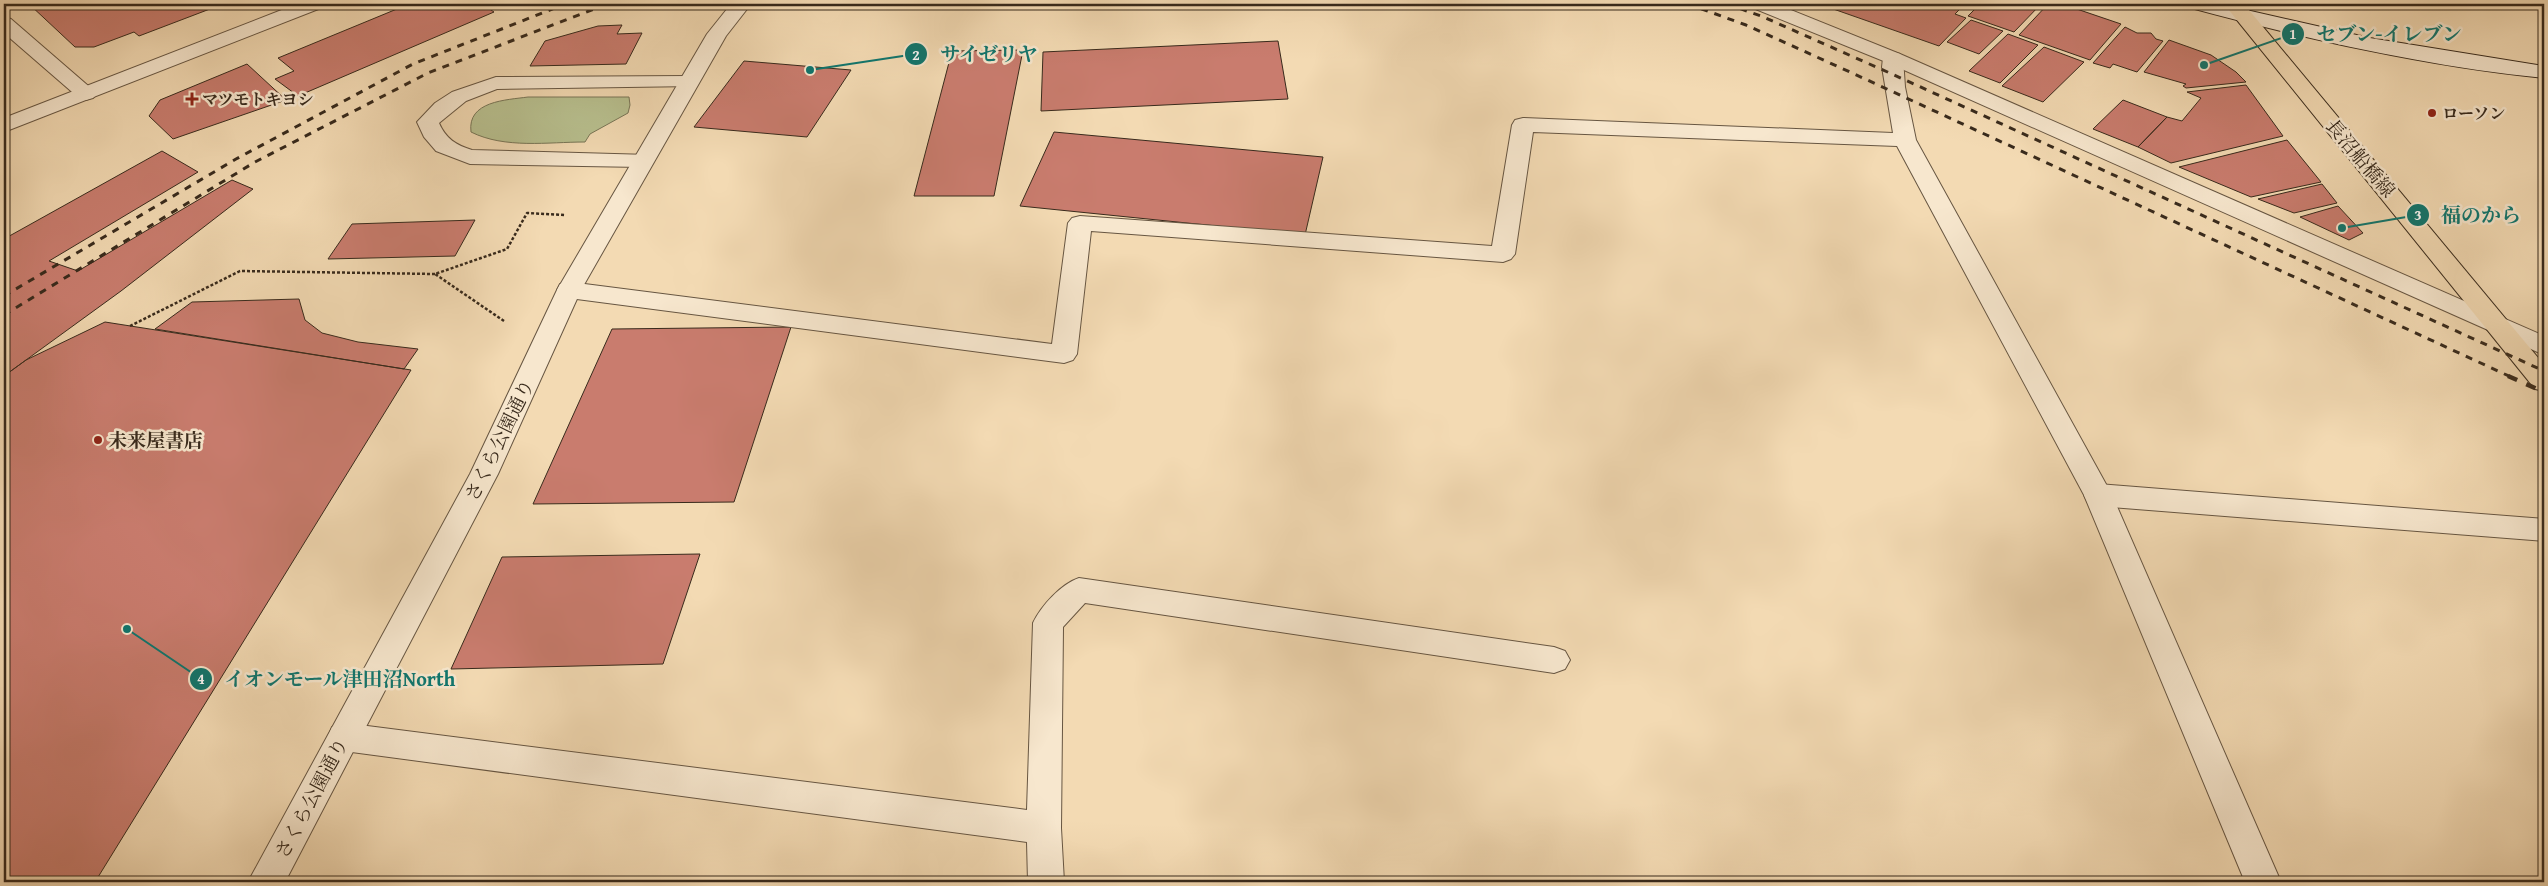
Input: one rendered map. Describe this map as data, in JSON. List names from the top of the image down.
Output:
{
  "streets": {
    "main road": ["長沼船橋線"],
    "street": ["さくら公園通り"]
  },
  "places": {
    "other": [
      "セブン-イレブン",
      "サイゼリヤ",
      "ローソン",
      "福のから",
      "未来屋書店",
      "イオンモール津田沼North"
    ],
    "health": ["マツモトキヨシ"]
  }
}
